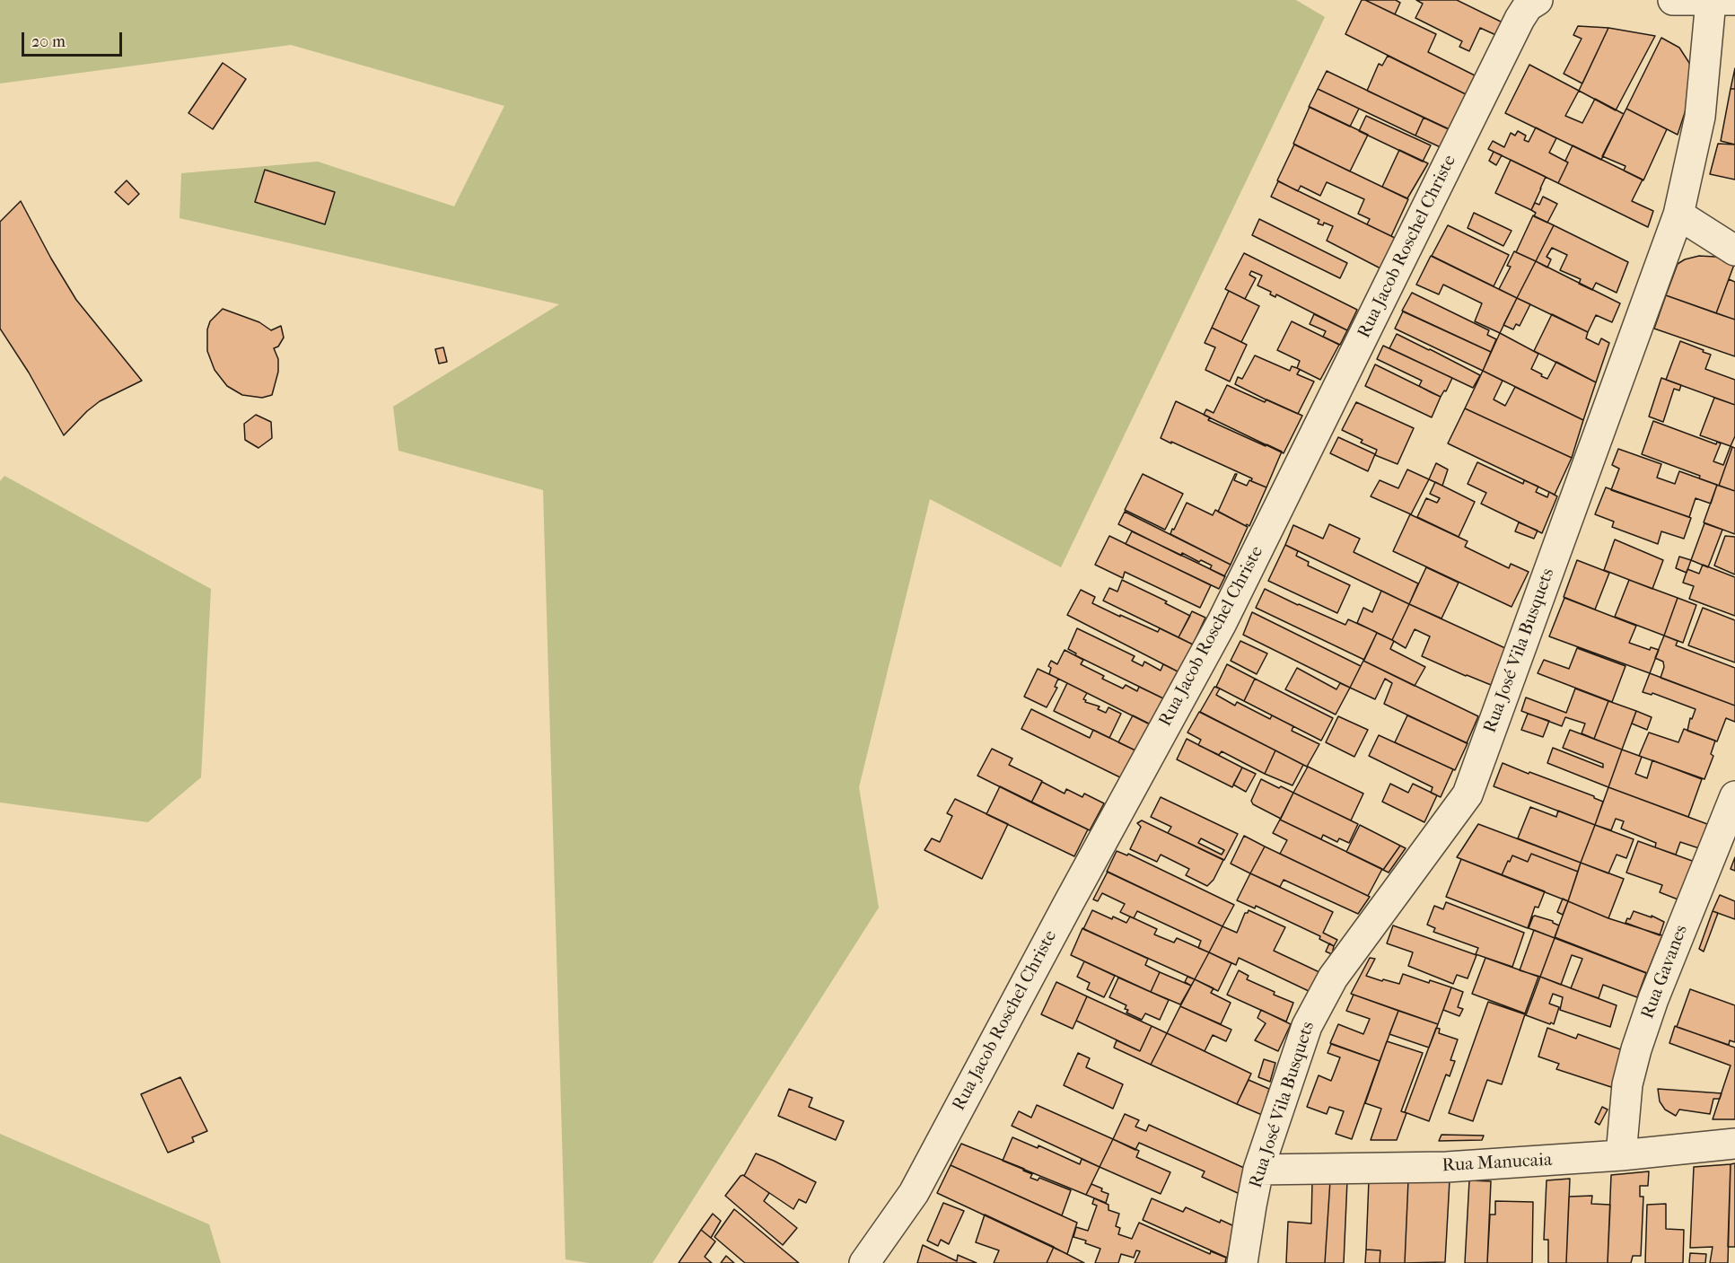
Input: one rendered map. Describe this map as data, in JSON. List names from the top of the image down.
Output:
{
  "streets": {
    "street": [
      "Rua Jacob Roschel Christe",
      "Rua José Vila Busquets",
      "Rua Gavanes",
      "Rua Manucaia"
    ]
  },
  "crossings": [
    ["Rua José Vila Busquets", "Rua Manucaia"],
    ["Rua Gavanes", "Rua Manucaia"]
  ],
  "scale_bar": "20 m"
}
